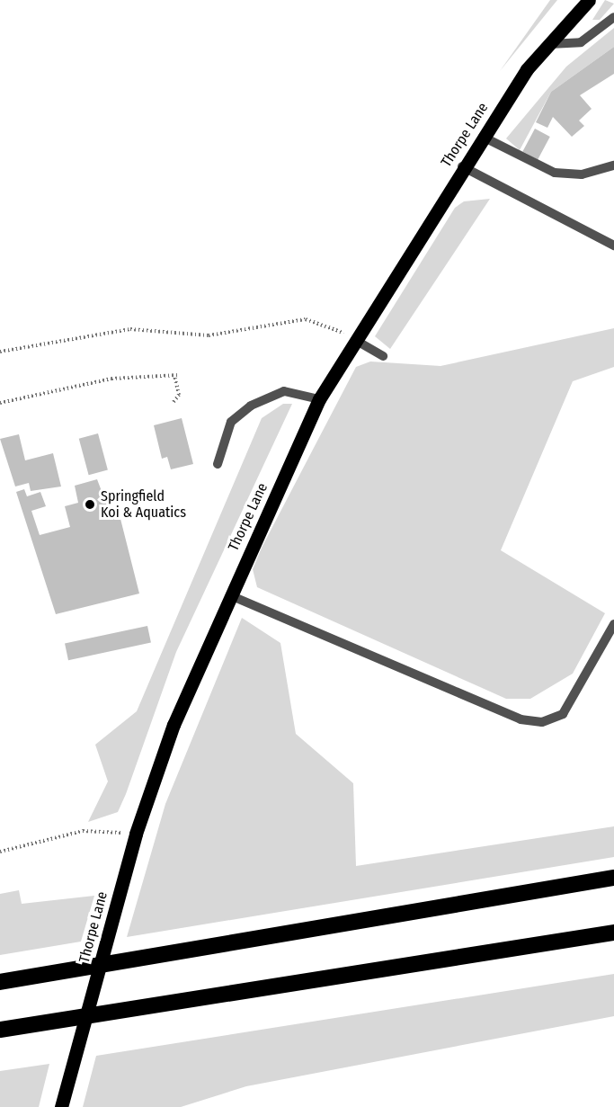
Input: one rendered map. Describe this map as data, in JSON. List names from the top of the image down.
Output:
{
  "streets": {
    "main road": ["Thorpe Lane"]
  },
  "places": ["Springfield Koi & Aquatics"]
}
